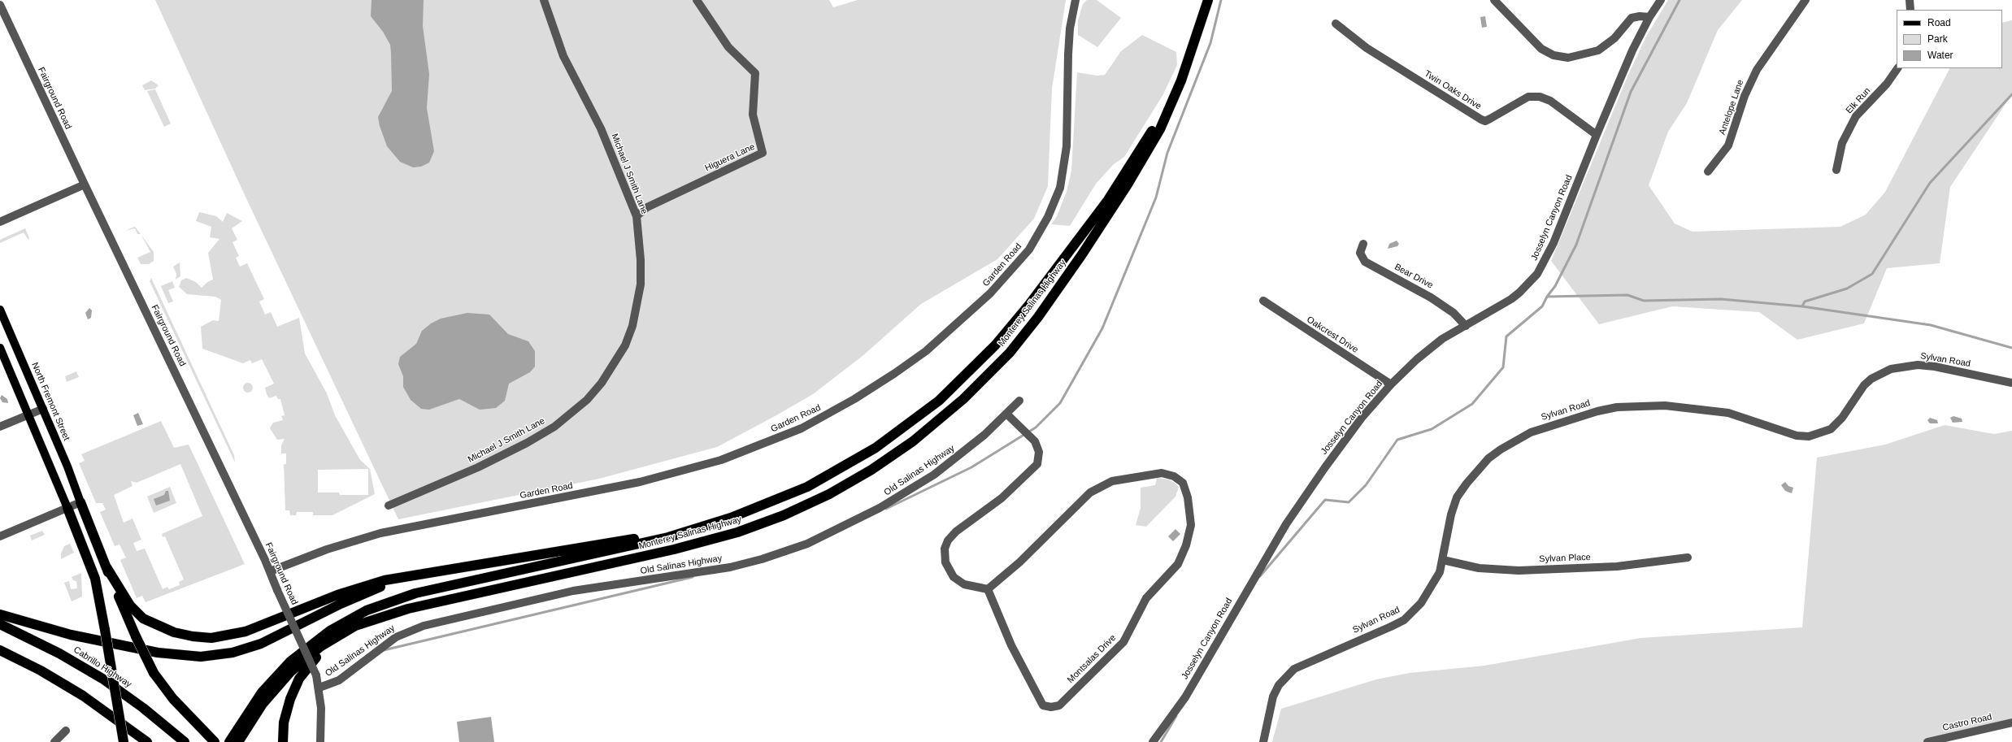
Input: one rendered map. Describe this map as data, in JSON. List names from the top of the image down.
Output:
{
  "streets": {
    "highway": ["Monterey Salinas Highway", "Cabrillo Highway"],
    "main road": ["North Fremont Street"],
    "street": [
      "Twin Oaks Drive",
      "Fairground Road",
      "Elk Run",
      "Antelope Lane",
      "Higuera Lane",
      "Michael J Smith Lane",
      "Josselyn Canyon Road",
      "Garden Road",
      "Bear Drive",
      "Oakcrest Drive",
      "Sylvan Road",
      "Old Salinas Highway",
      "Sylvan Place",
      "Montsalas Drive",
      "Castro Road"
    ]
  },
  "crossings": [
    ["Twin Oaks Drive", "Josselyn Canyon Road"],
    ["Fairground Road", "Garden Road"],
    ["Fairground Road", "Old Salinas Highway"],
    ["Higuera Lane", "Michael J Smith Lane"],
    ["Josselyn Canyon Road", "Bear Drive"],
    ["Josselyn Canyon Road", "Oakcrest Drive"],
    ["Sylvan Road", "Sylvan Place"]
  ],
  "legend": ["Road", "Park", "Water"]
}
